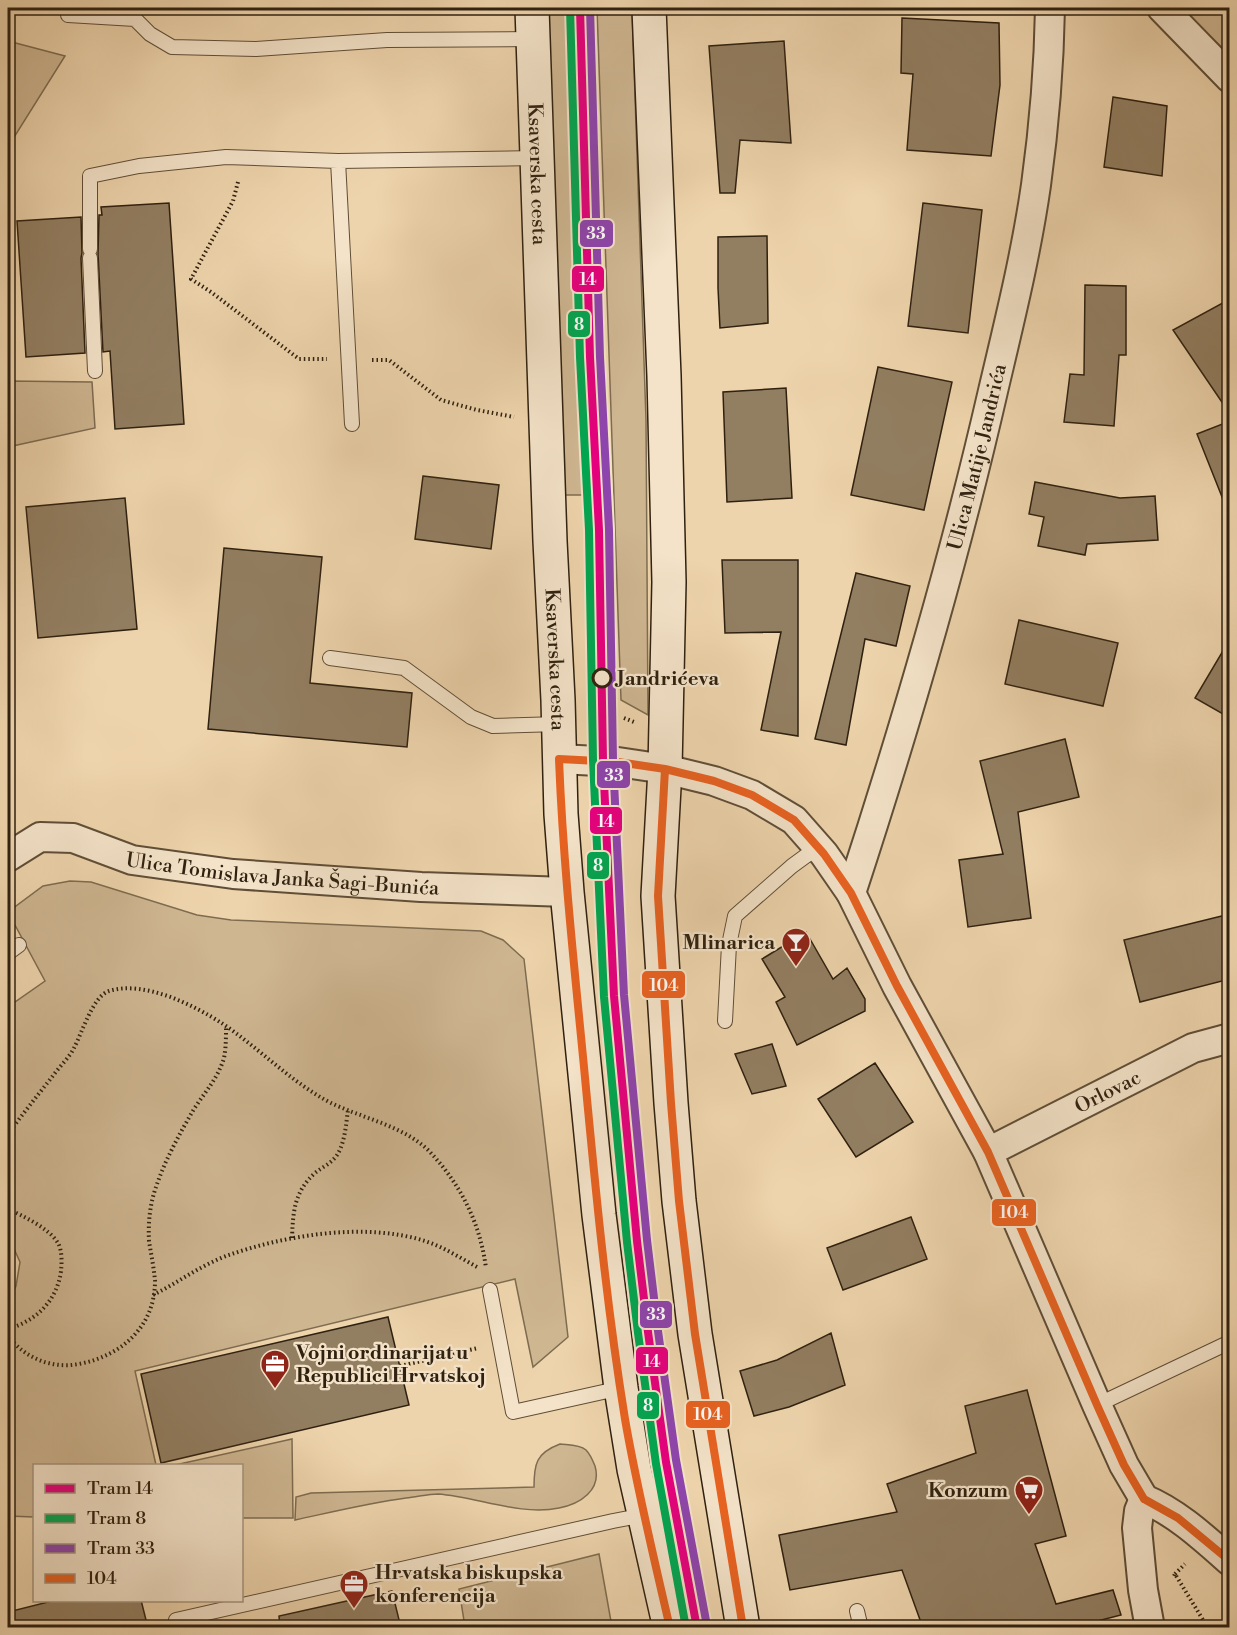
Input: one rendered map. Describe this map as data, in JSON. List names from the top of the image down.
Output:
{
  "streets": {
    "main road": ["Ksaverska cesta"],
    "street": ["Ulica Matije Jandrića", "Ulica Tomislava Janka Šagi-Bunića", "Orlovac"]
  },
  "crossings": [
    ["Ksaverska cesta", "Ulica Tomislava Janka Šagi-Bunića"]
  ],
  "places": {
    "other": ["Jandrićeva"],
    "bar": ["Mlinarica"],
    "office": ["Vojni ordinarijat u Republici Hrvatskoj", "Hrvatska biskupska konferencija"],
    "supermarket": ["Konzum"]
  },
  "lines": [
    "tram line 14",
    "tram line 8",
    "tram line 33",
    "transit line 104"
  ],
  "legend": [
    "Tram 14",
    "Tram 8",
    "Tram 33",
    "104"
  ]
}
